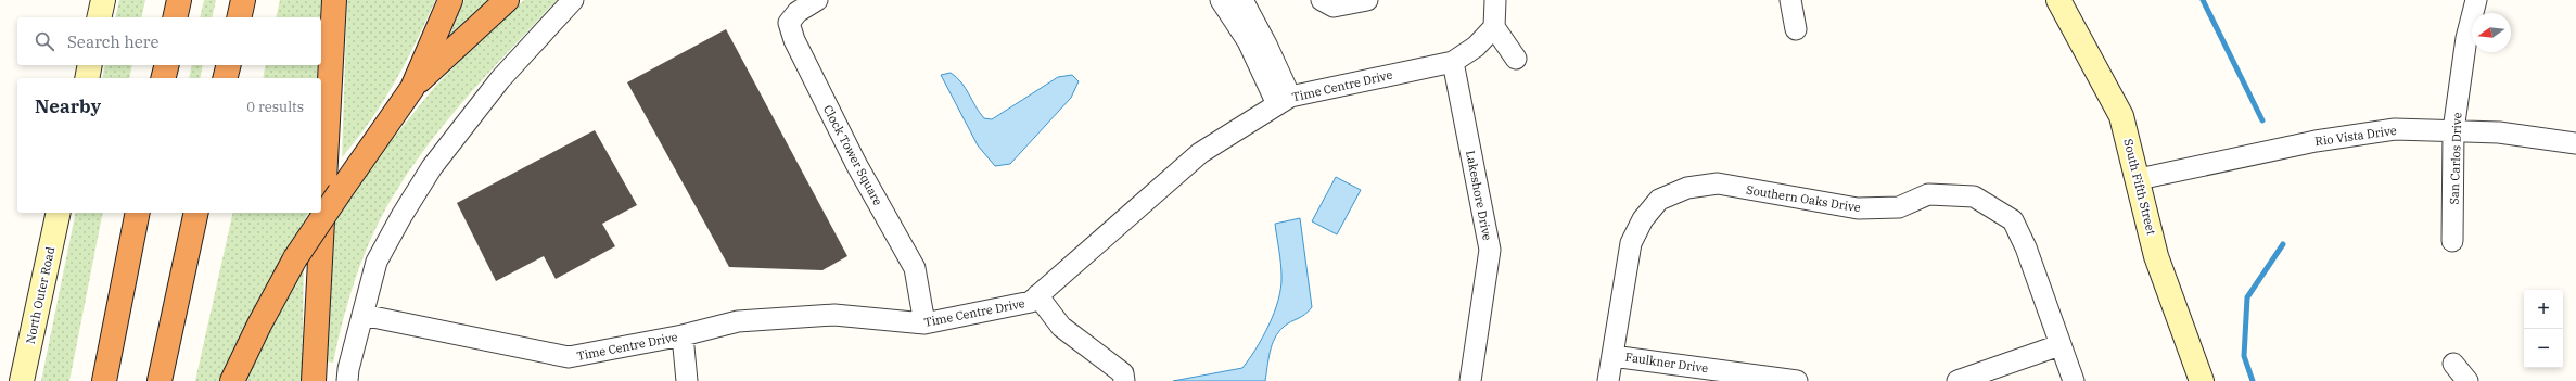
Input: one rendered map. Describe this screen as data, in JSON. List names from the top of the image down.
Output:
{
  "streets": {
    "street": [
      "Time Centre Drive",
      "Rio Vista Drive",
      "Clock Tower Square",
      "San Carlos Drive",
      "South Fifth Street",
      "Lakeshore Drive",
      "Southern Oaks Drive",
      "North Outer Road",
      "Faulkner Drive"
    ]
  },
  "crossings": [
    ["Time Centre Drive", "Clock Tower Square"],
    ["Time Centre Drive", "Lakeshore Drive"],
    ["Rio Vista Drive", "San Carlos Drive"],
    ["Rio Vista Drive", "South Fifth Street"],
    ["Southern Oaks Drive", "Faulkner Drive"]
  ],
  "north": "left",
  "page": {
    "search": "Search here",
    "heading": ["Nearby", "0 results"],
    "map_buttons": ["+", "−"]
  }
}
